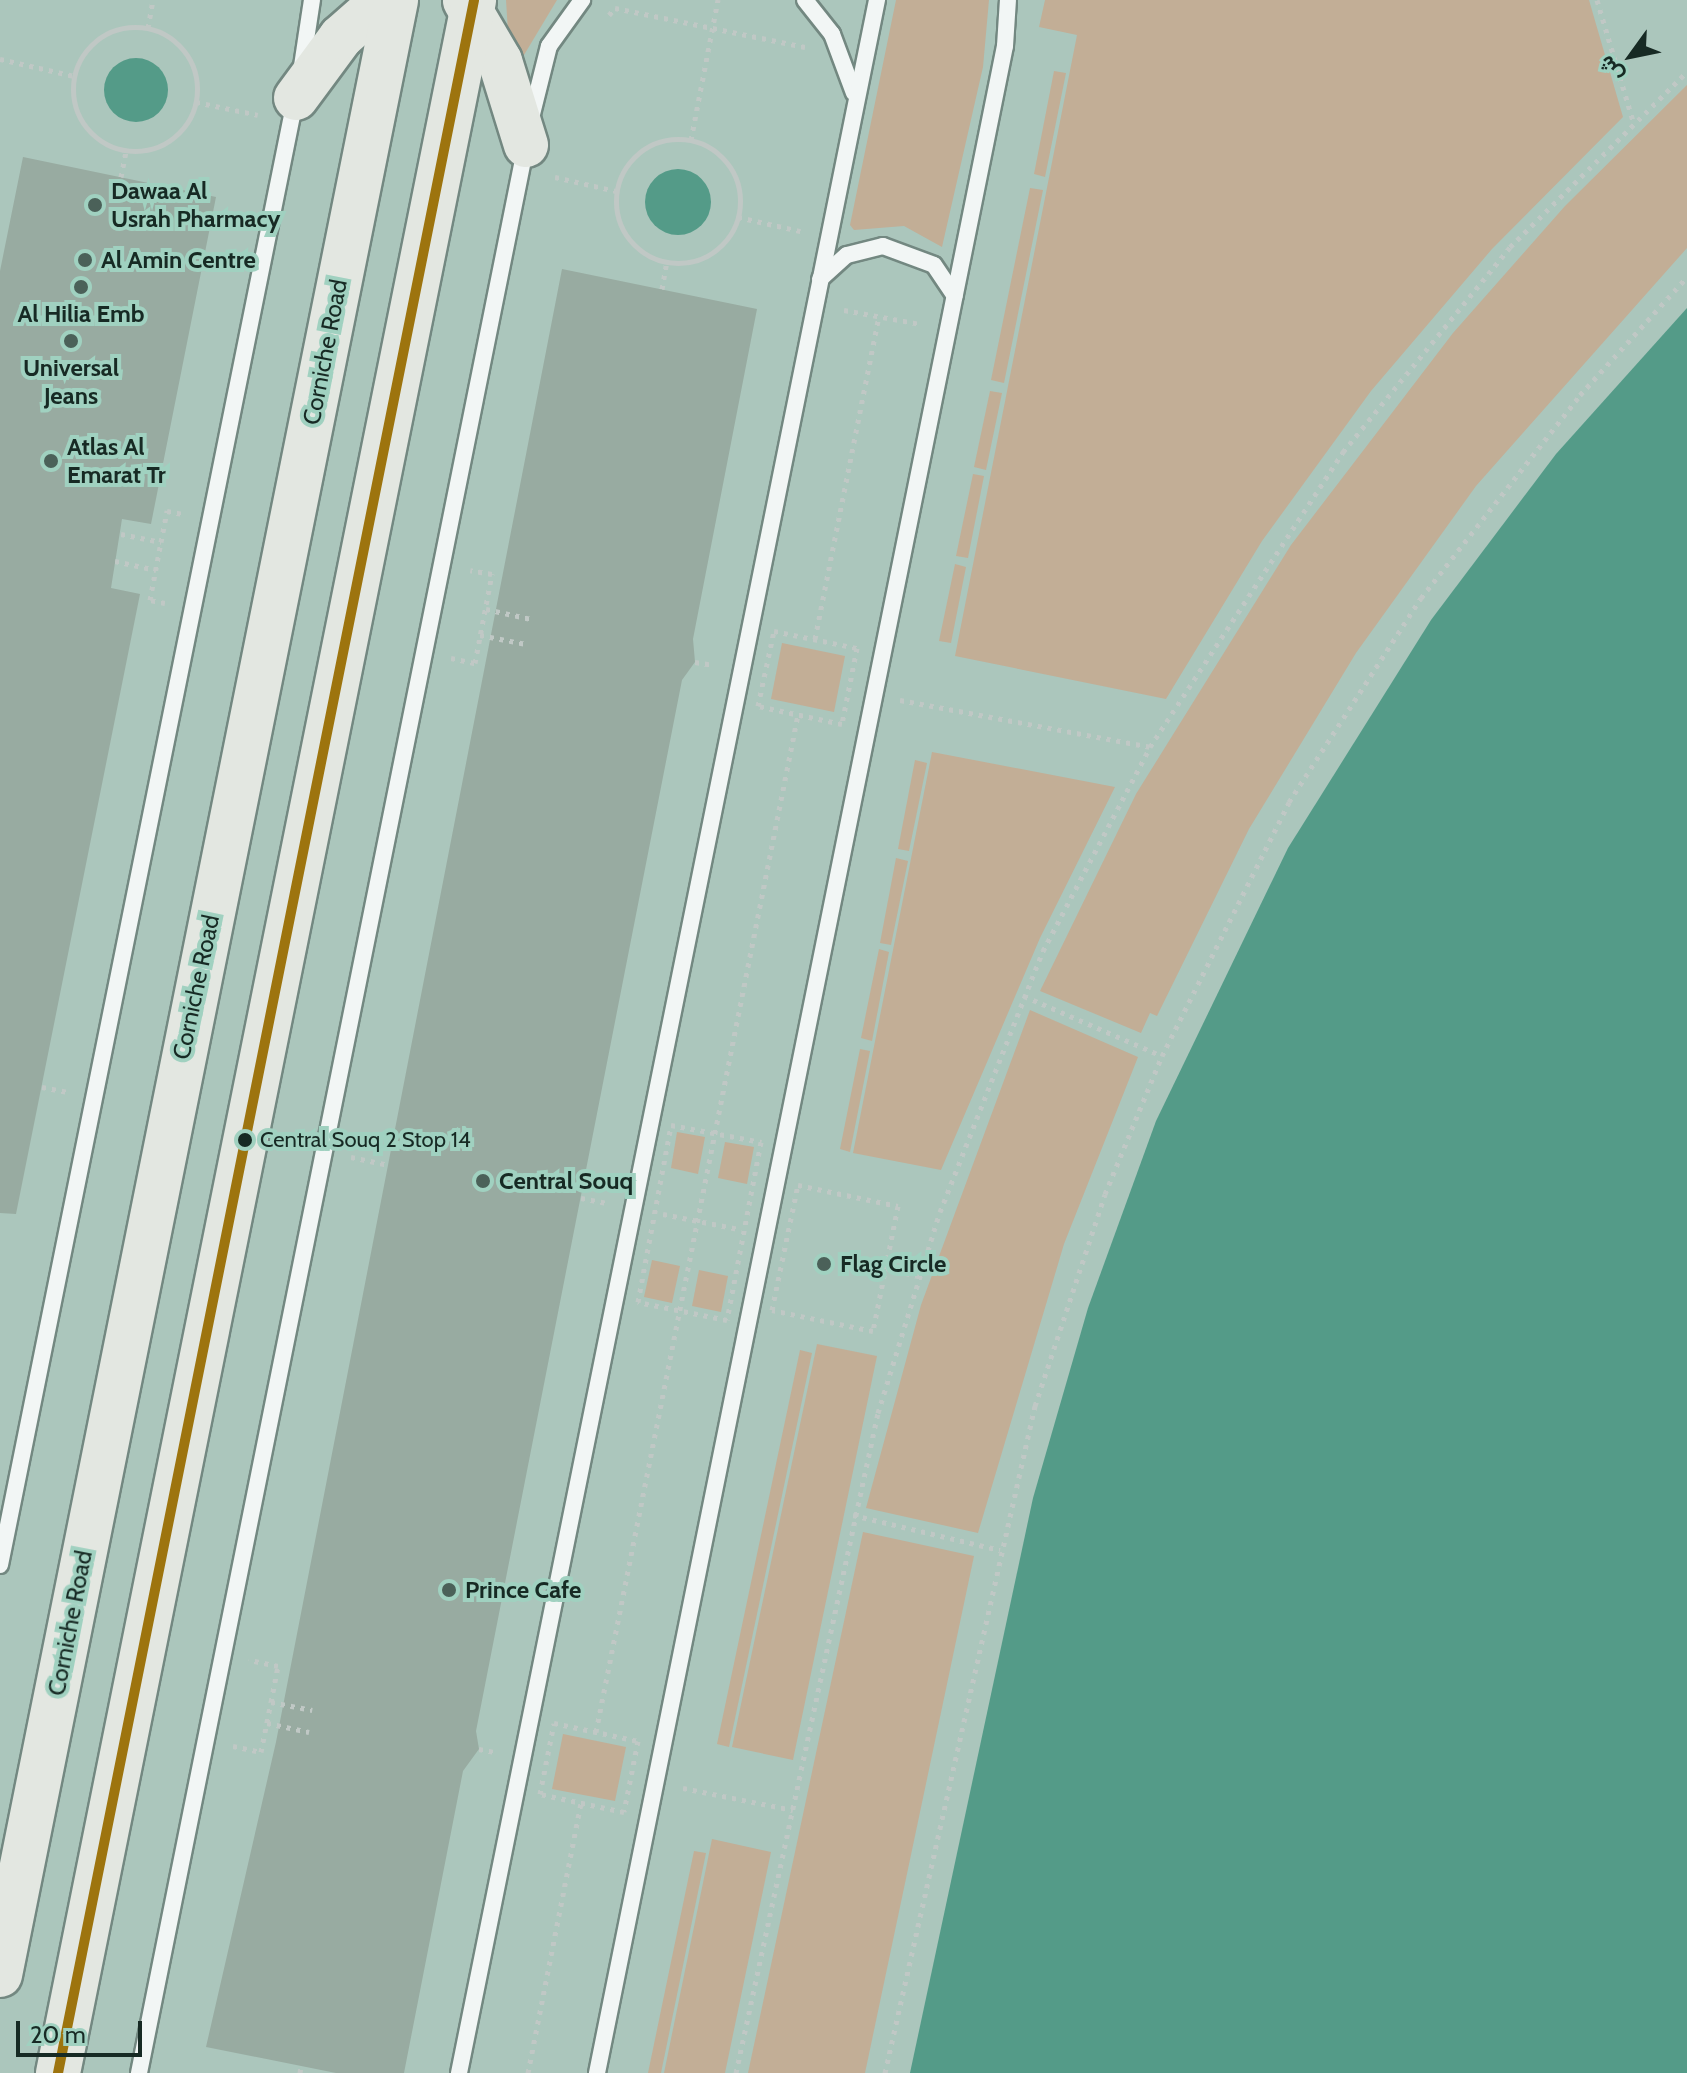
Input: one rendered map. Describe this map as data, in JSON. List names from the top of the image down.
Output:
{
  "streets": {
    "main road": ["Corniche Road"]
  },
  "places": [
    "Dawaa Al Usrah Pharmacy",
    "Al Amin Centre",
    "Al Hilia Emb",
    "Universal Jeans",
    "Atlas Al Emarat Tr",
    "Central Souq 2 Stop 14",
    "Central Souq",
    "Flag Circle",
    "Prince Cafe"
  ],
  "scale_bar": "20 m",
  "north": "bottom left"
}
